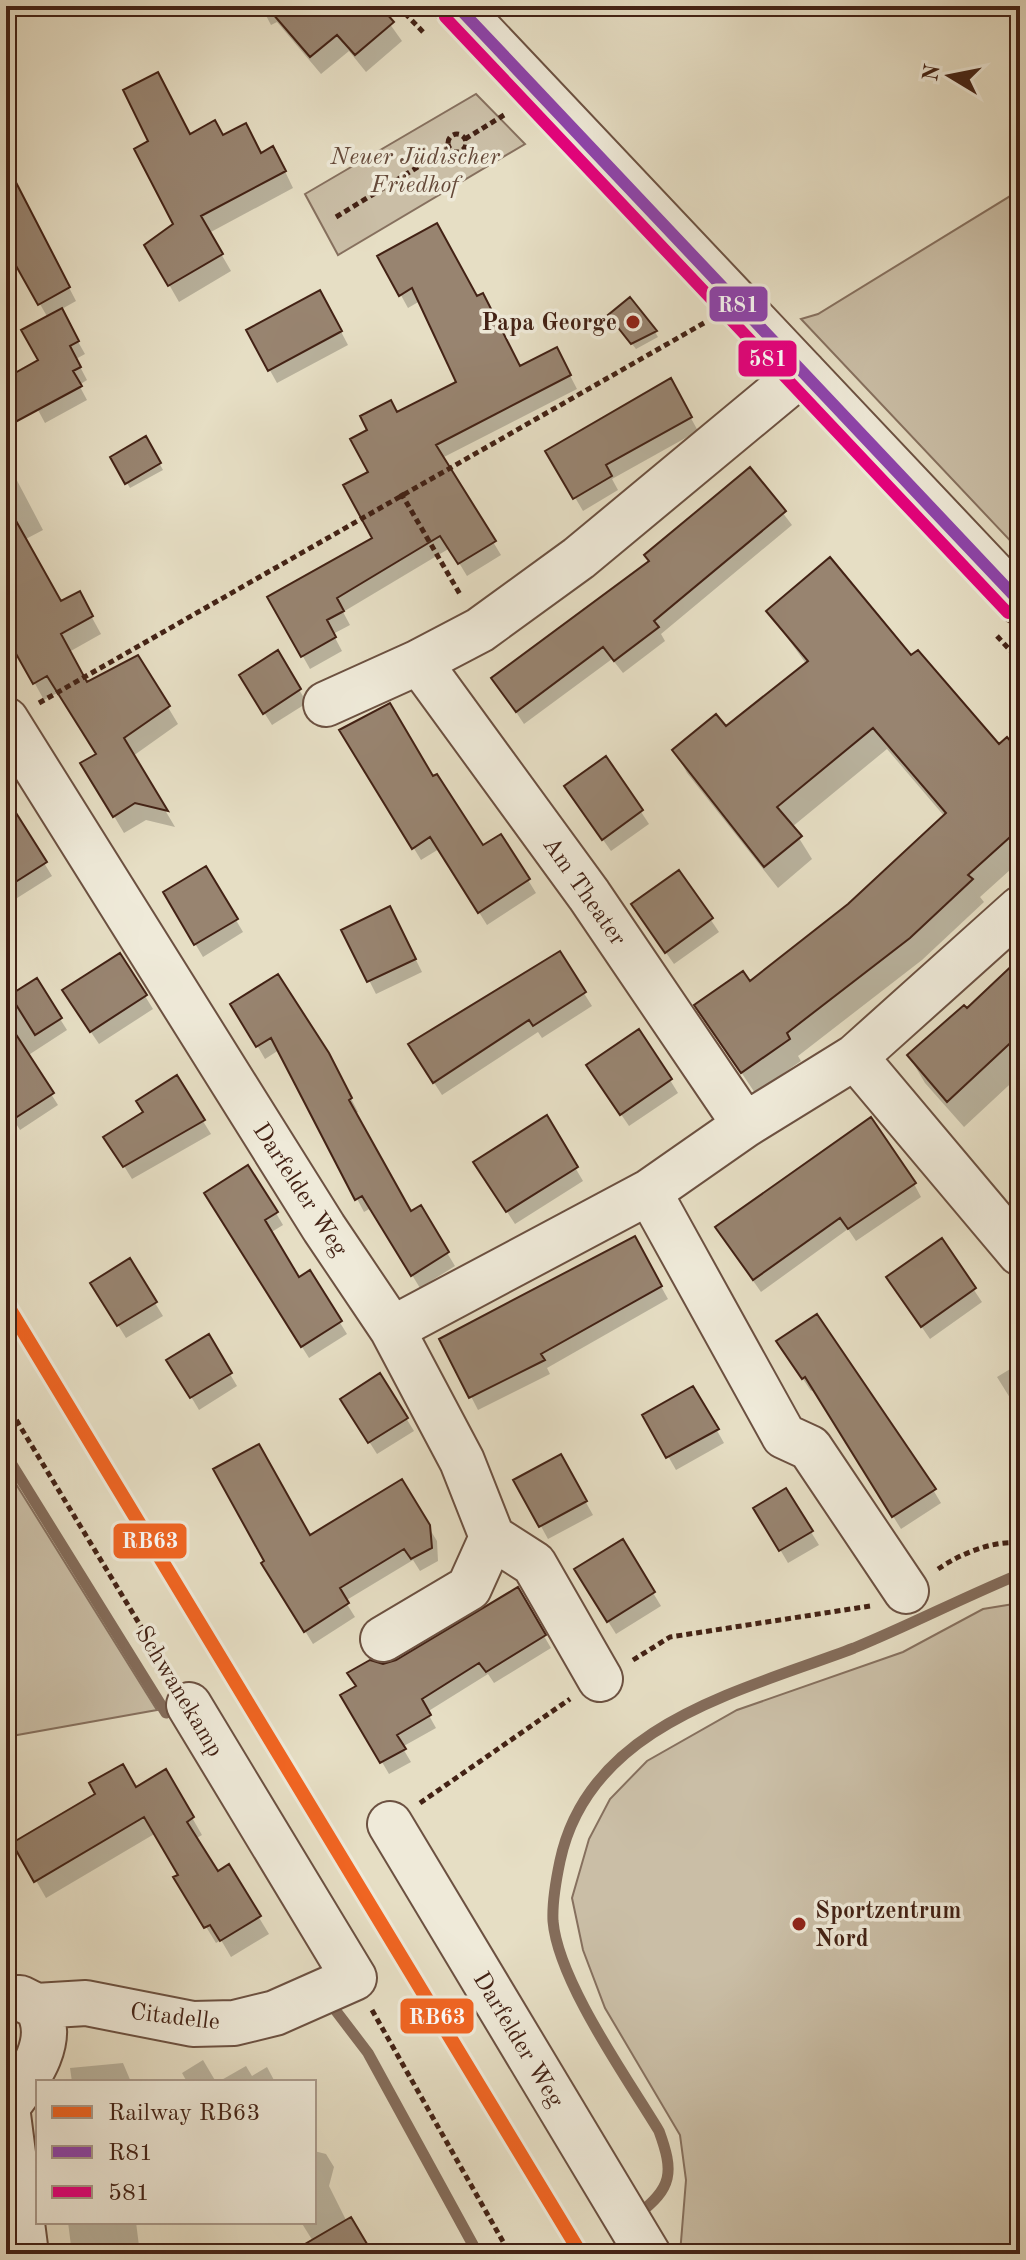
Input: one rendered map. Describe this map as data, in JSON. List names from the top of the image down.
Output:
{
  "streets": {
    "street": [
      "Am Theater",
      "Darfelder Weg",
      "Schwanekamp",
      "Citadelle"
    ]
  },
  "crossings": [
    ["Schwanekamp", "Citadelle"]
  ],
  "parks": ["Neuer Jüdischer Friedhof"],
  "places": ["Papa George", "Sportzentrum Nord"],
  "lines": ["transit line R81", "transit line 581", "rail line RB63"],
  "legend": ["Railway RB63", "R81", "581"],
  "north": "left"
}
